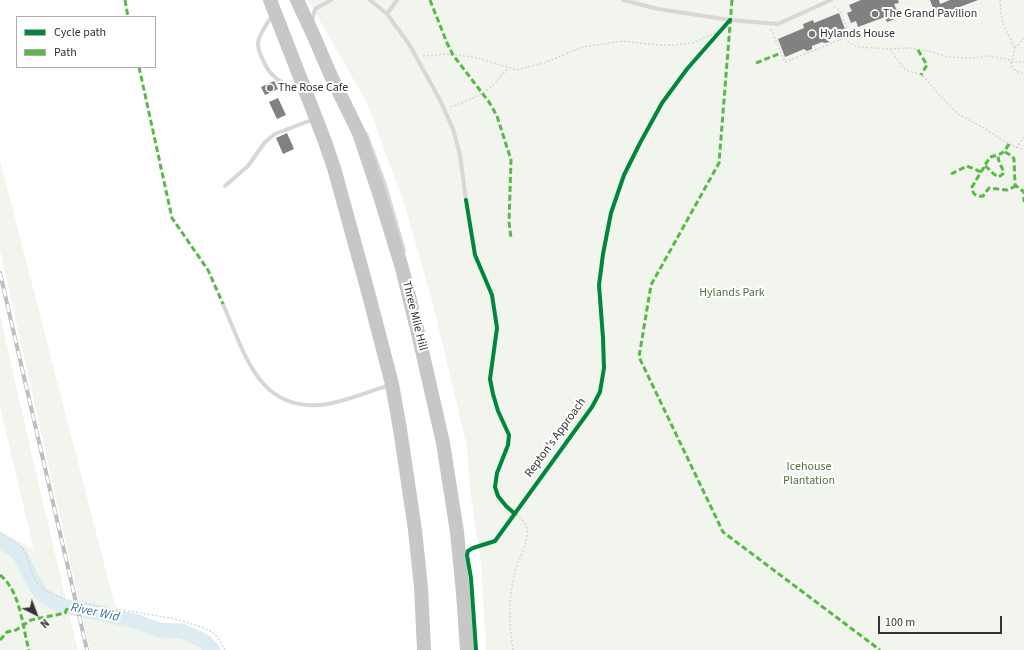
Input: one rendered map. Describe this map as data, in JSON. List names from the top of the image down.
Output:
{
  "streets": {
    "highway": ["Three Mile Hill"],
    "cycle path": ["Repton's Approach"]
  },
  "water": ["River Wid"],
  "parks": ["Hylands Park", "Icehouse Plantation"],
  "places": ["The Grand Pavilion", "Hylands House", "The Rose Cafe"],
  "legend": ["Cycle path", "Path"],
  "scale_bar": "100 m",
  "north": "bottom right"
}
